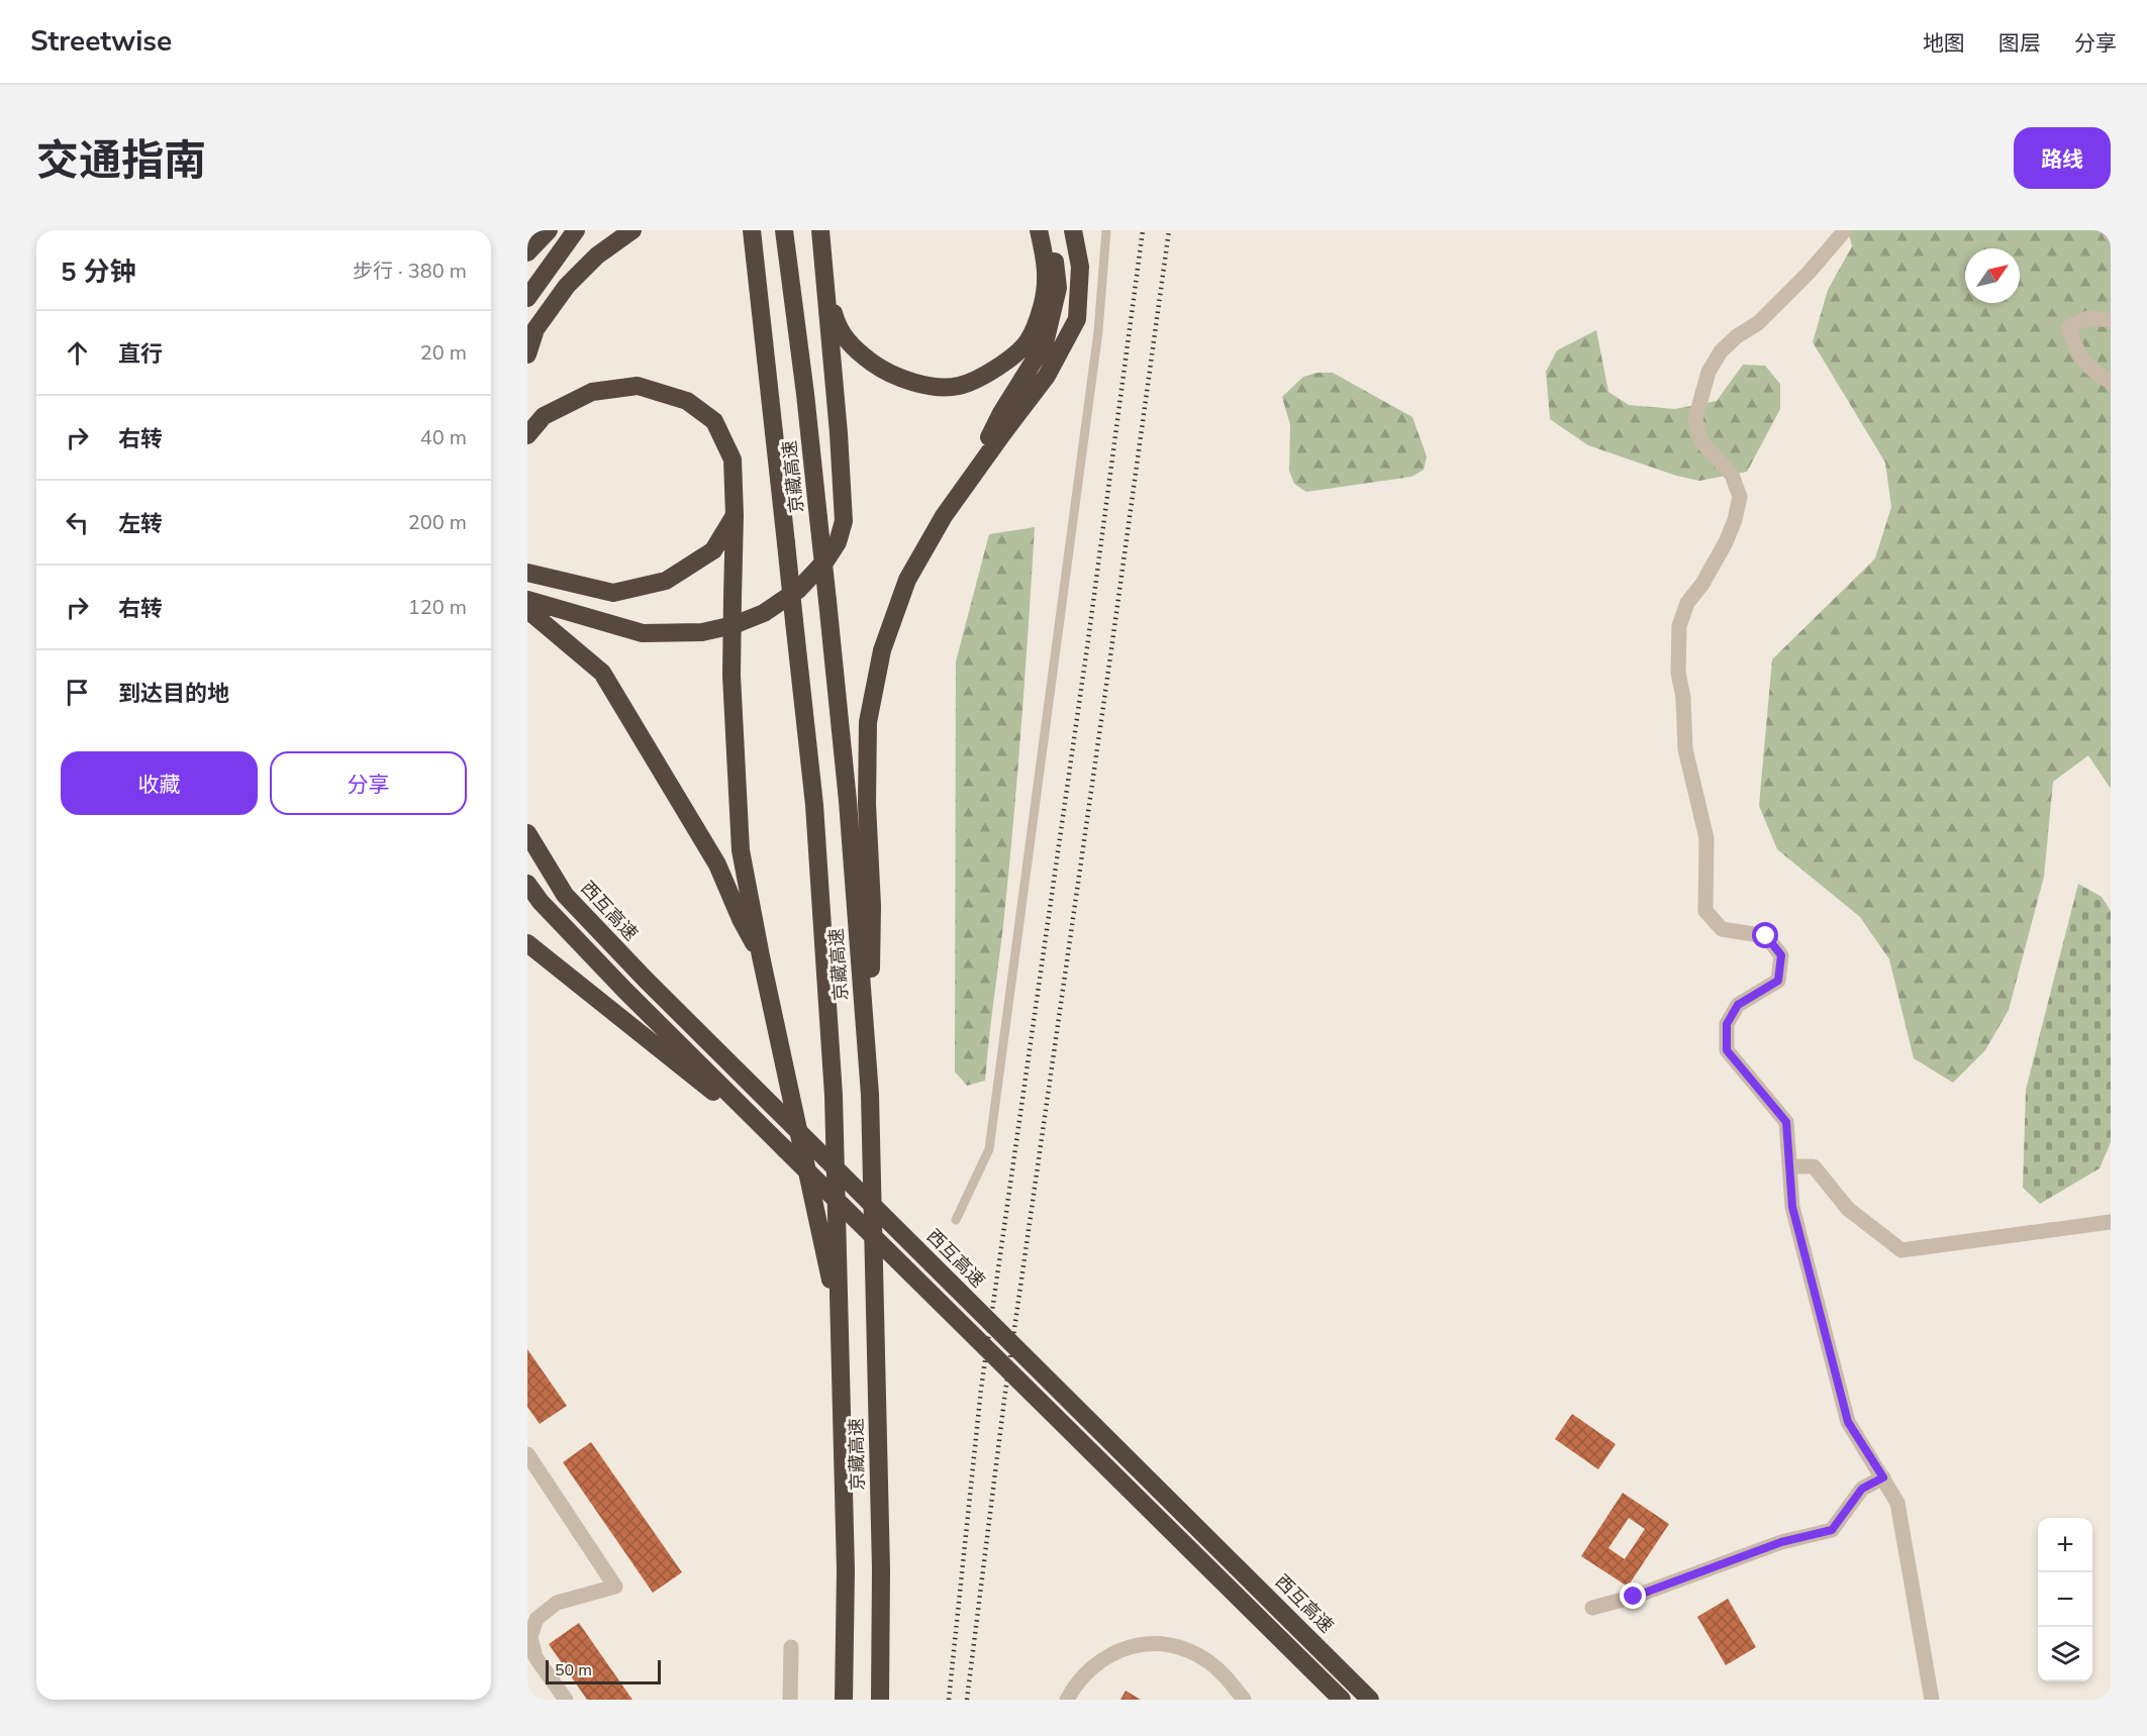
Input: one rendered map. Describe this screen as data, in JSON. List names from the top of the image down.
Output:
{
  "streets": {
    "highway": ["京藏高速", "西互高速"]
  },
  "scale_bar": "50 m",
  "north": "top right",
  "page": {
    "header": "Streetwise",
    "nav": ["地图", "图层", "分享"],
    "title": "交通指南",
    "buttons": [
      "路线",
      ["收藏", "分享"]
    ],
    "heading": ["5 分钟", "步行 · 380 m"],
    "list": [
      ["直行", "20 m"],
      ["右转", "40 m"],
      ["左转", "200 m"],
      ["右转", "120 m"],
      "到达目的地"
    ],
    "map_buttons": ["+", "−"],
    "scale": "50 m"
  }
}
